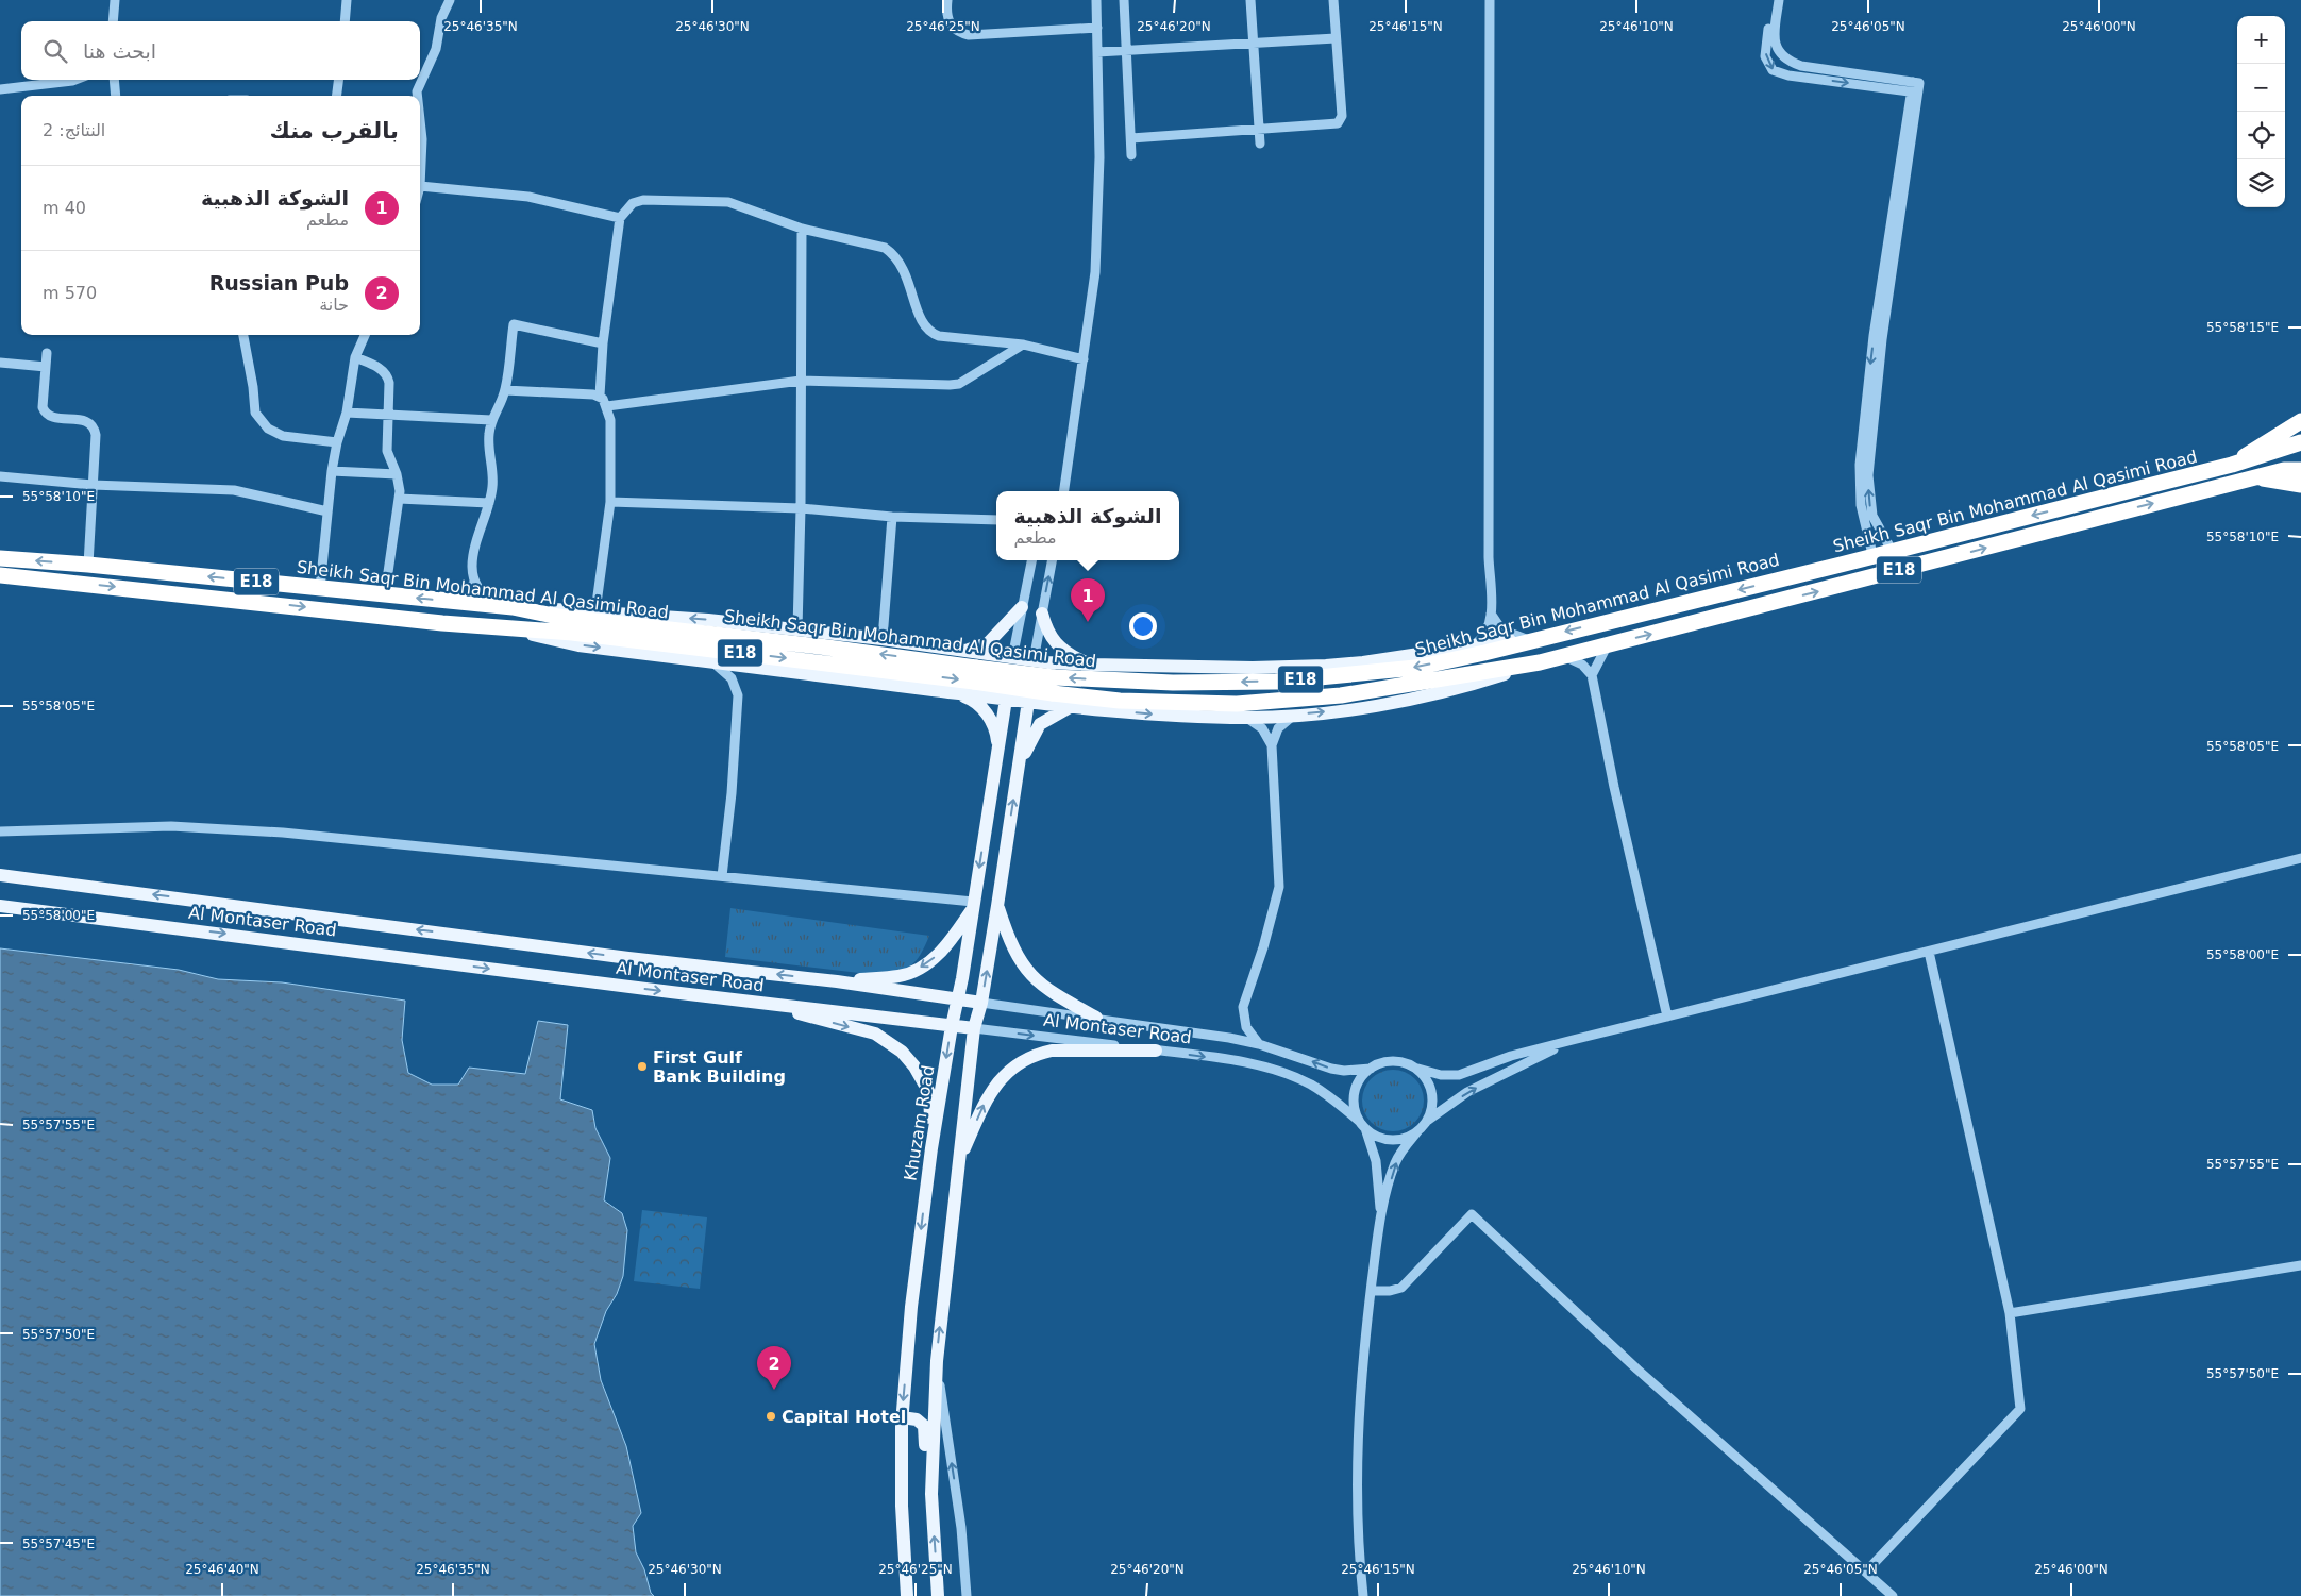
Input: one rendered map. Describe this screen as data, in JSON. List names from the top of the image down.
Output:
{
  "streets": {
    "highway": ["Sheikh Saqr Bin Mohammad Al Qasimi Road", "E18"],
    "main road": ["Al Montaser Road", "Khuzam Road"]
  },
  "crossings": [
    ["Al Montaser Road", "Khuzam Road"]
  ],
  "places": ["First Gulf Bank Building", "Capital Hotel"],
  "page": {
    "map_buttons": ["+", "−"],
    "search": "ابحث هنا",
    "heading": ["بالقرب منك", "النتائج: 2"],
    "list": [
      {
        "mark": "1",
        "name": "الشوكة الذهبية",
        "note": "مطعم",
        "value": "40 m"
      },
      {
        "mark": "2",
        "name": "Russian Pub",
        "note": "حانة",
        "value": "570 m"
      }
    ],
    "popup": ["الشوكة الذهبية", "مطعم"],
    "pins": ["1", "2"]
  },
  "coordinates": [
    "25°46'35\"N",
    "25°46'30\"N",
    "25°46'25\"N",
    "25°46'20\"N",
    "25°46'15\"N",
    "25°46'10\"N",
    "25°46'05\"N",
    "25°46'00\"N",
    "55°58'15\"E",
    "55°58'10\"E",
    "55°58'05\"E",
    "55°58'00\"E",
    "55°57'55\"E",
    "55°57'50\"E",
    "55°57'45\"E",
    "25°46'40\"N"
  ]
}
